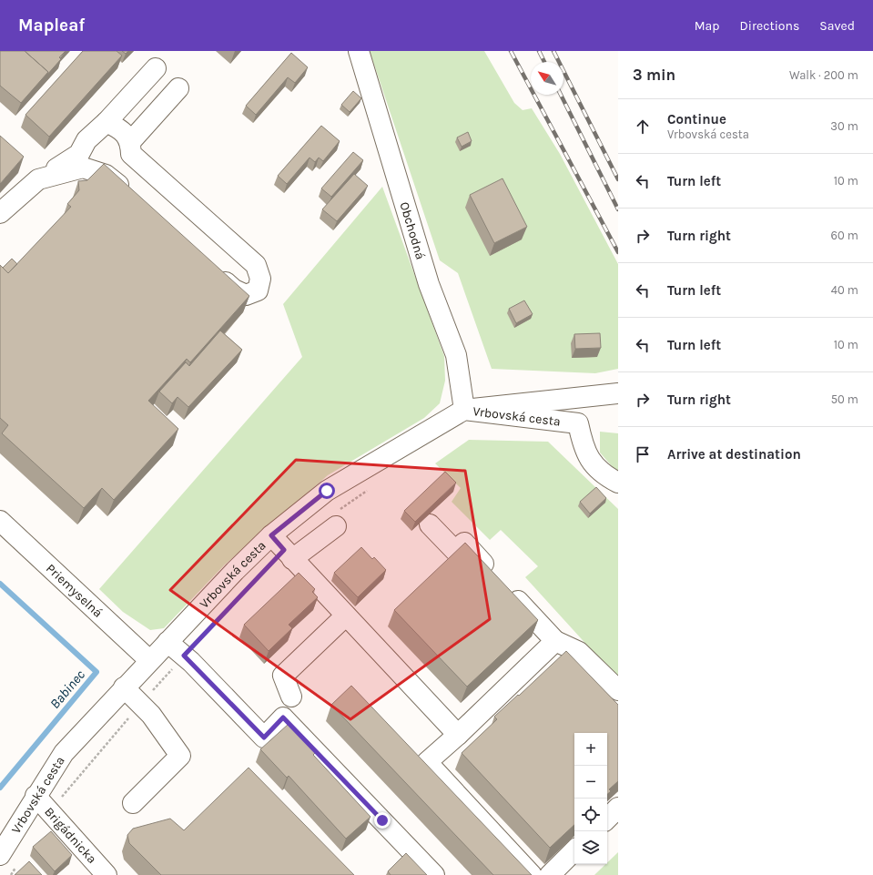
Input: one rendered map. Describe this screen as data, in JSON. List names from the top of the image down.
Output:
{
  "streets": {
    "street": [
      "Obchodná",
      "Vrbovská cesta",
      "Priemyselná",
      "Brigádnicka"
    ]
  },
  "crossings": [
    ["Obchodná", "Vrbovská cesta"],
    ["Vrbovská cesta", "Priemyselná"],
    ["Vrbovská cesta", "Brigádnicka"]
  ],
  "water": ["Babinec"],
  "north": "top left",
  "page": {
    "header": "Mapleaf",
    "nav": ["Map", "Directions", "Saved"],
    "heading": ["3 min", "Walk · 200 m"],
    "list": [
      ["Continue", "Vrbovská cesta", "30 m"],
      ["Turn left", "10 m"],
      ["Turn right", "60 m"],
      ["Turn left", "40 m"],
      ["Turn left", "10 m"],
      ["Turn right", "50 m"],
      "Arrive at destination"
    ],
    "map_buttons": ["+", "−"]
  }
}
